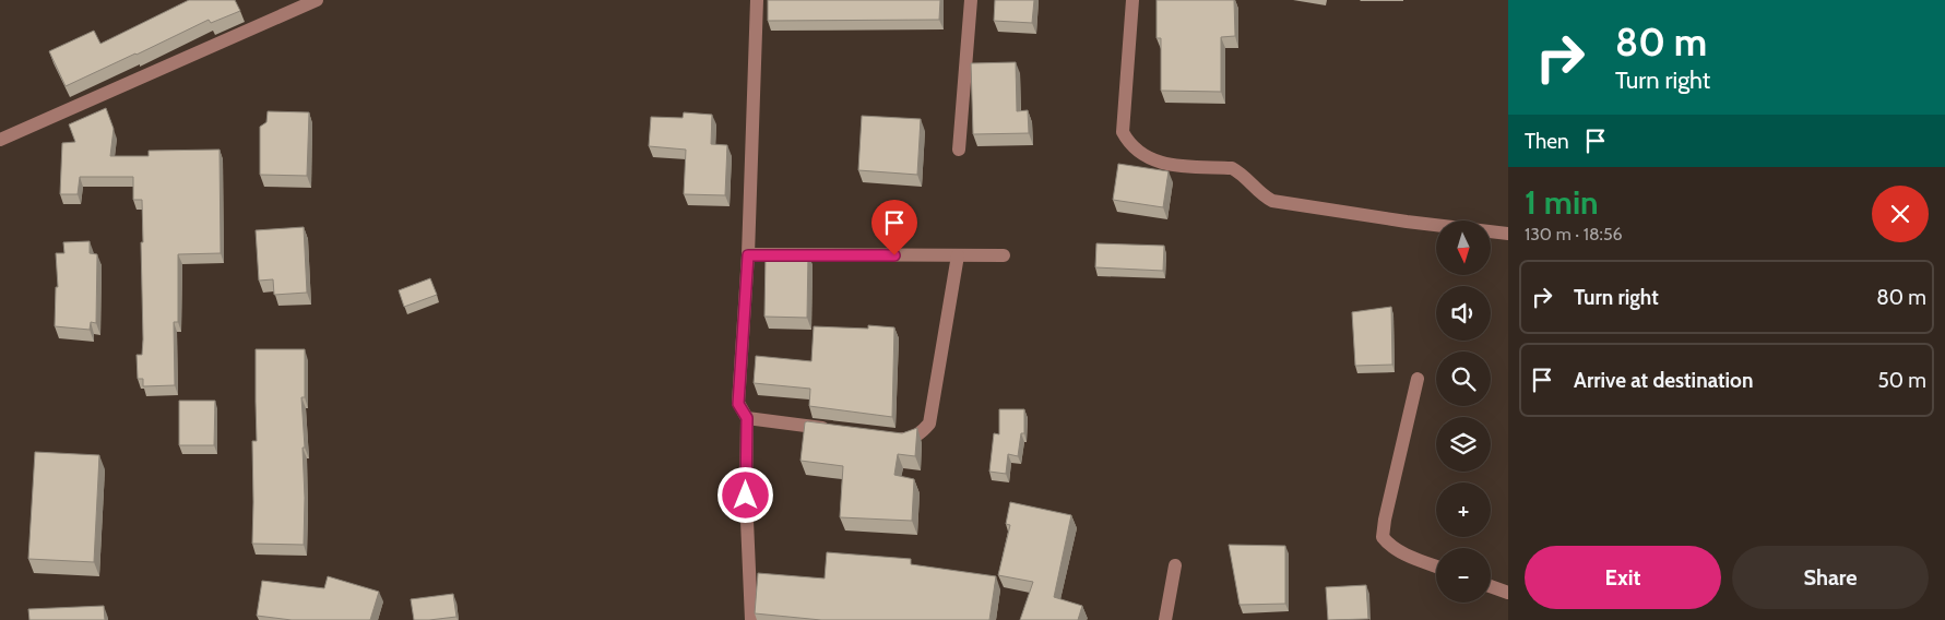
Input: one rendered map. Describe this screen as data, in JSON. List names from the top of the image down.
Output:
{
  "north": "bottom",
  "page": {
    "turn": ["80 m", "Turn right"],
    "then": "Then",
    "heading": ["1 min", "130 m · 18:56"],
    "map_buttons": ["+", "−"],
    "list": [
      {
        "name": "Turn right",
        "value": "80 m"
      },
      {
        "name": "Arrive at destination",
        "value": "50 m"
      }
    ],
    "buttons": ["Exit", "Share"]
  }
}
